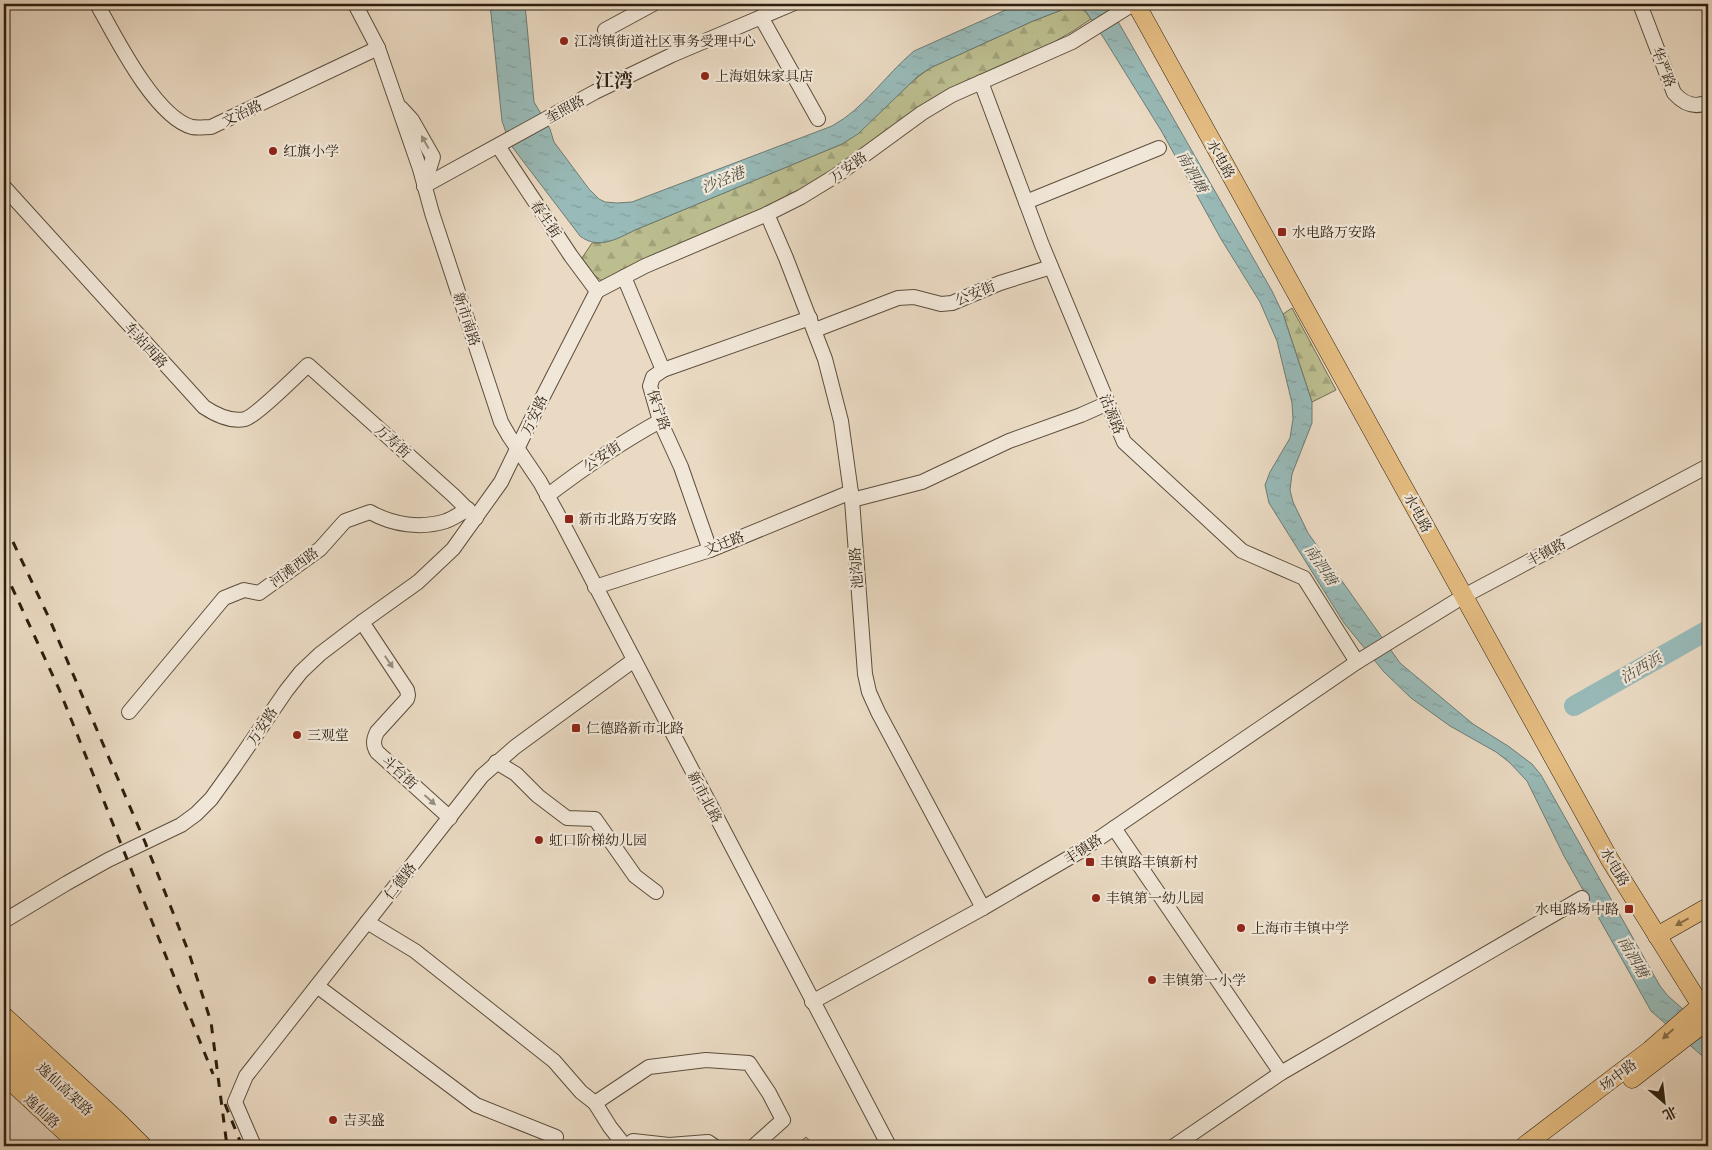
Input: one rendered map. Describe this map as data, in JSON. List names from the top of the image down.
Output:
{
  "streets": {
    "highway": ["逸仙高架路"],
    "main road": ["水电路", "场中路", "逸仙路"],
    "street": [
      "华严路",
      "奎照路",
      "文治路",
      "万安路",
      "春生街",
      "公安街",
      "新市南路",
      "车站西路",
      "保宁路",
      "沽源路",
      "万寿街",
      "文迁路",
      "丰镇路",
      "河滩西路",
      "池沟路",
      "斗台街",
      "新市北路",
      "仁德路"
    ]
  },
  "crossings": [
    ["奎照路", "春生街"],
    ["奎照路", "新市南路"],
    ["文治路", "新市南路"],
    ["水电路", "万安路"],
    ["水电路", "丰镇路"],
    ["水电路", "场中路"],
    ["万安路", "春生街"],
    ["万安路", "新市南路"],
    ["万安路", "保宁路"],
    ["万安路", "沽源路"],
    ["万安路", "万寿街"],
    ["万安路", "河滩西路"],
    ["万安路", "池沟路"],
    ["万安路", "斗台街"],
    ["万安路", "新市北路"],
    ["公安街", "保宁路"],
    ["公安街", "沽源路"],
    ["公安街", "池沟路"],
    ["公安街", "新市北路"],
    ["新市南路", "新市北路"],
    ["车站西路", "万寿街"],
    ["保宁路", "文迁路"],
    ["沽源路", "文迁路"],
    ["沽源路", "丰镇路"],
    ["万寿街", "河滩西路"],
    ["文迁路", "池沟路"],
    ["文迁路", "新市北路"],
    ["丰镇路", "池沟路"],
    ["丰镇路", "新市北路"],
    ["斗台街", "仁德路"],
    ["新市北路", "仁德路"]
  ],
  "one_way": ["斗台街"],
  "districts": ["江湾"],
  "water": ["南泗塘", "沙泾港", "沽西浜"],
  "places": {
    "other": [
      "江湾镇街道社区事务受理中心",
      "上海姐妹家具店",
      "红旗小学",
      "三观堂",
      "虹口阶梯幼儿园",
      "丰镇第一幼儿园",
      "上海市丰镇中学",
      "丰镇第一小学",
      "吉买盛"
    ],
    "transit": [
      "水电路万安路",
      "新市北路万安路",
      "仁德路新市北路",
      "丰镇路丰镇新村",
      "水电路场中路"
    ]
  },
  "north": "bottom right"
}
